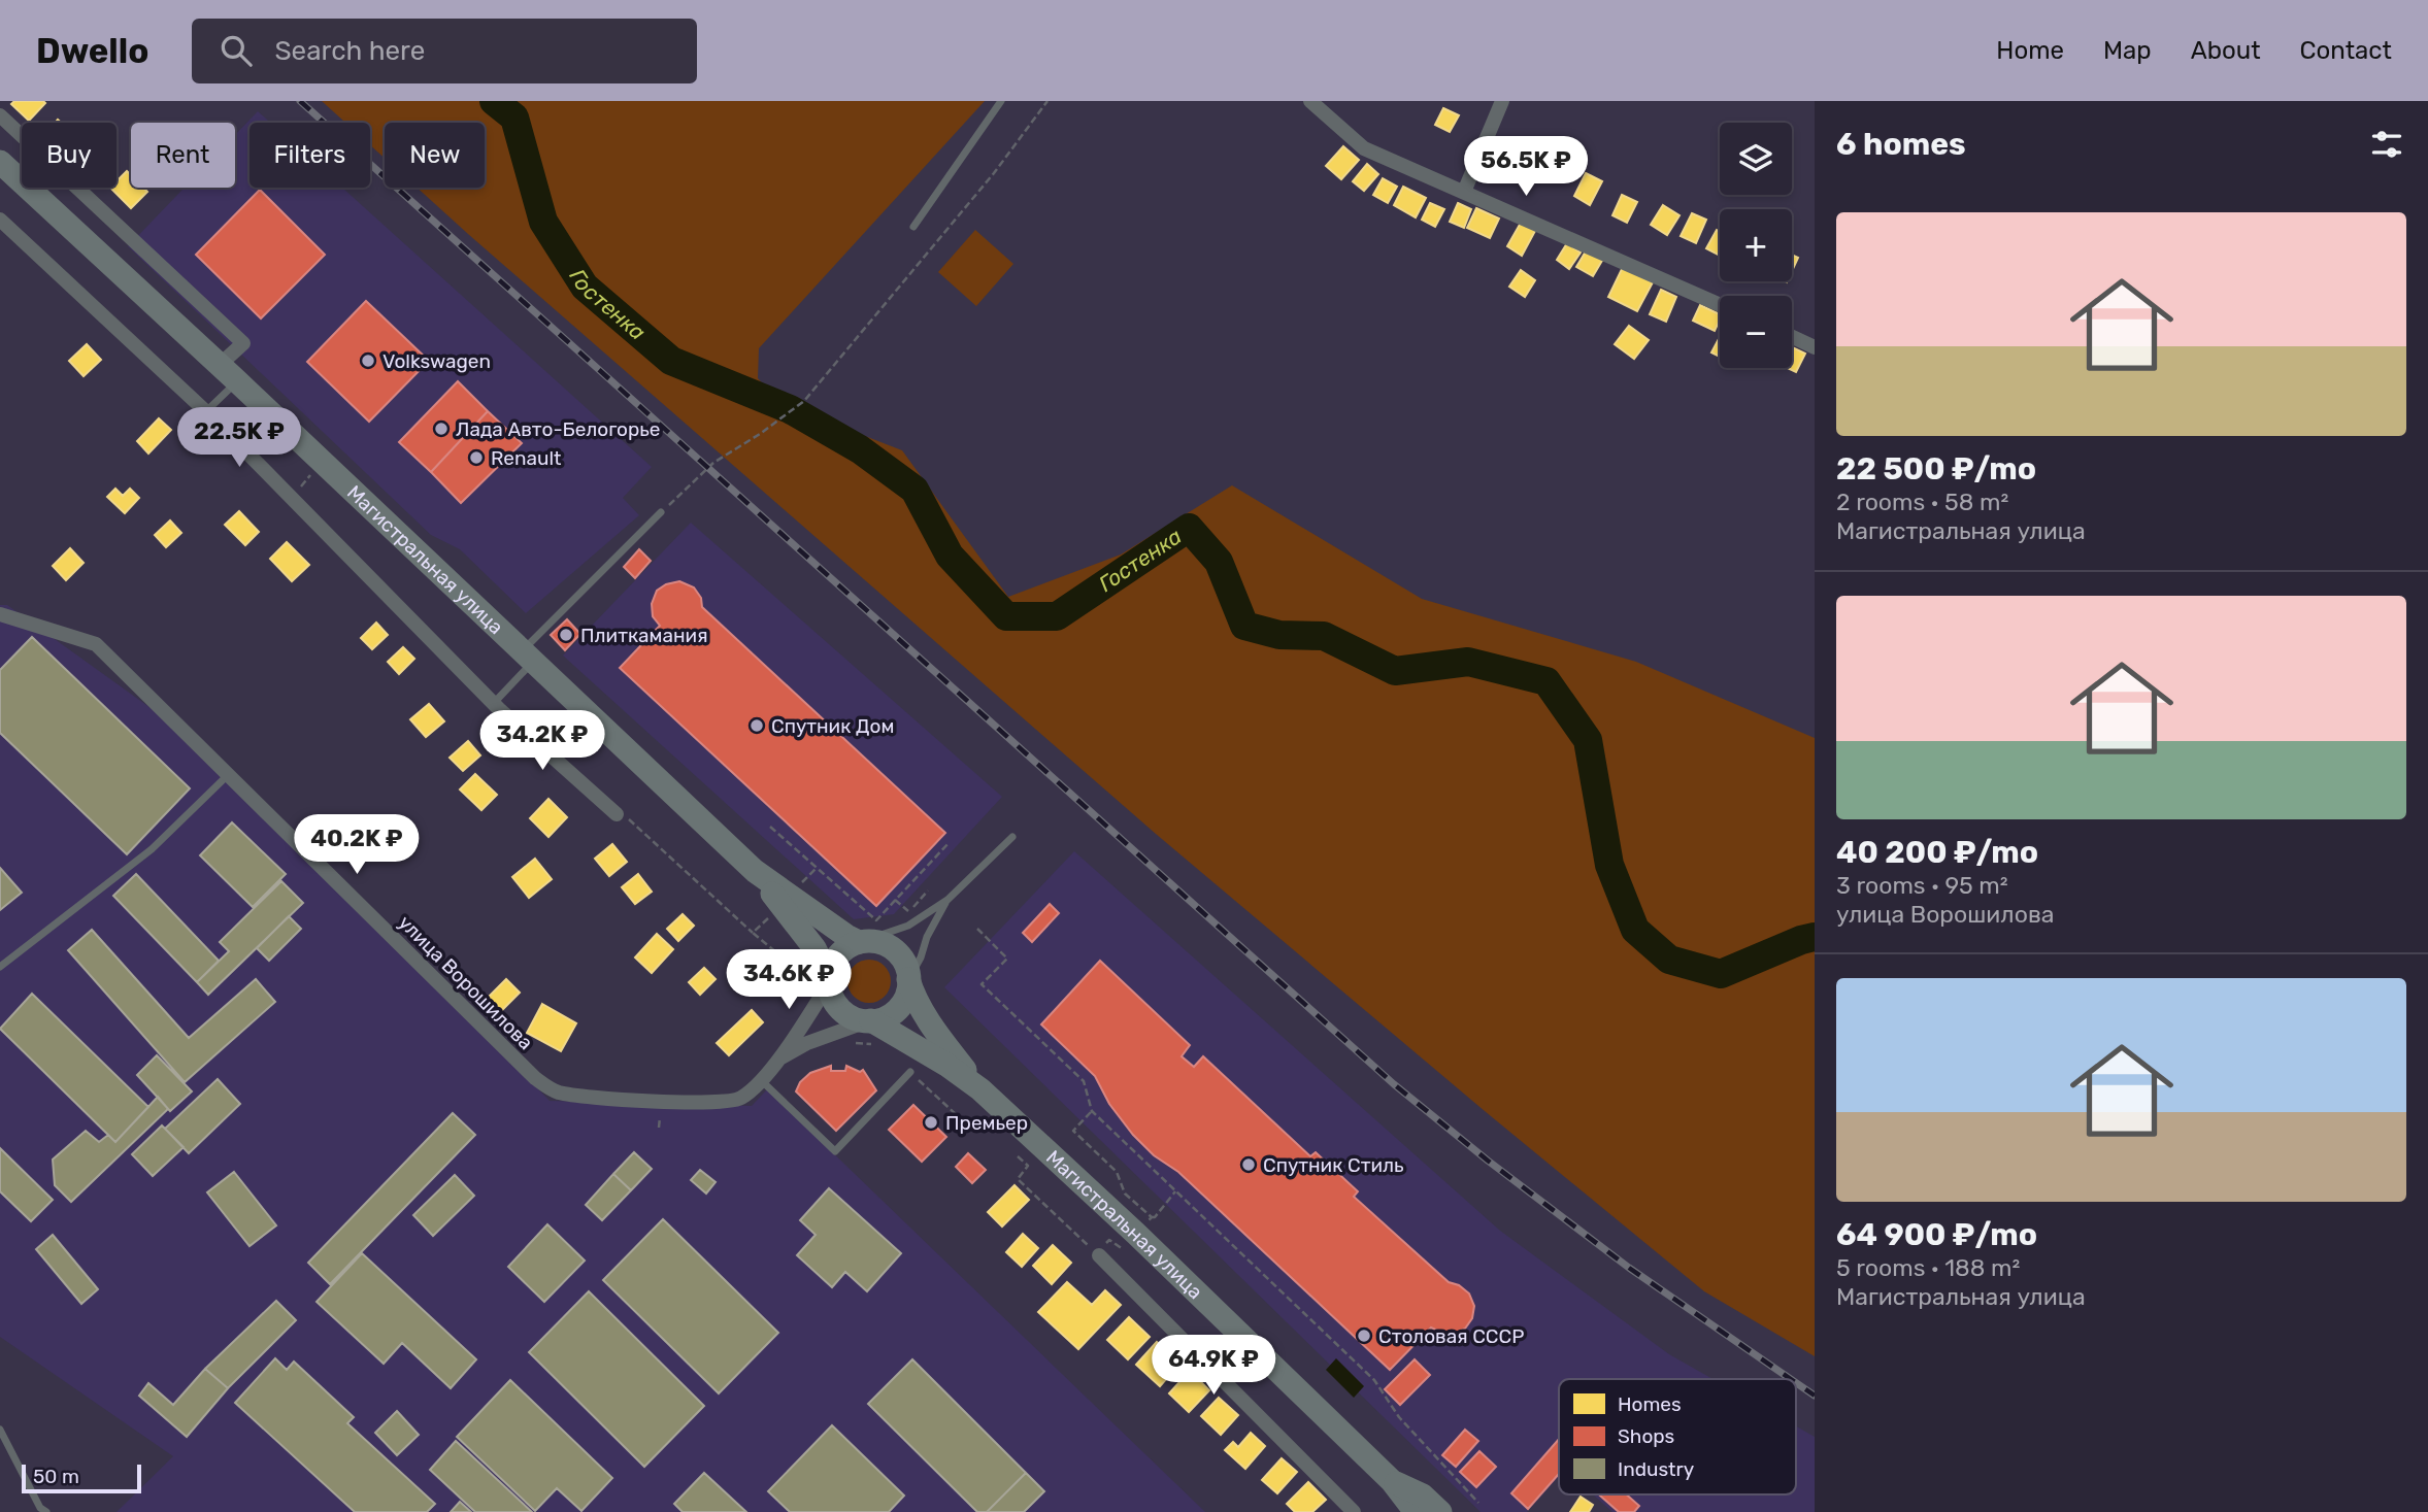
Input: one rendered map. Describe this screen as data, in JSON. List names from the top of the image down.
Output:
{
  "streets": {
    "main road": ["Магистральная улица"],
    "street": ["улица Ворошилова"]
  },
  "water": ["Гостенка"],
  "places": [
    "Volkswagen",
    "Лада Авто-Белогорье",
    "Renault",
    "Плиткамания",
    "Спутник Дом",
    "Премьер",
    "Спутник Стиль",
    "Столовая СССР"
  ],
  "legend": ["Homes", "Shops", "Industry"],
  "scale_bar": "50 m",
  "page": {
    "header": "Dwello",
    "search": "Search here",
    "nav": [
      "Home",
      "Map",
      "About",
      "Contact"
    ],
    "heading": "6 homes",
    "map_buttons": ["+", "−"],
    "chip": [
      "Buy",
      "Rent",
      "Filters",
      "New"
    ],
    "price": [
      "56.5K ₽",
      "22.5K ₽",
      "34.2K ₽",
      "40.2K ₽",
      "34.6K ₽",
      "64.9K ₽"
    ],
    "list": [
      {
        "name": "22 500 ₽/mo",
        "note": "2 rooms · 58 m² · Магистральная улица"
      },
      {
        "name": "40 200 ₽/mo",
        "note": "3 rooms · 95 m² · улица Ворошилова"
      },
      {
        "name": "64 900 ₽/mo",
        "note": "5 rooms · 188 m² · Магистральная улица"
      }
    ],
    "scale": "50 m"
  }
}
